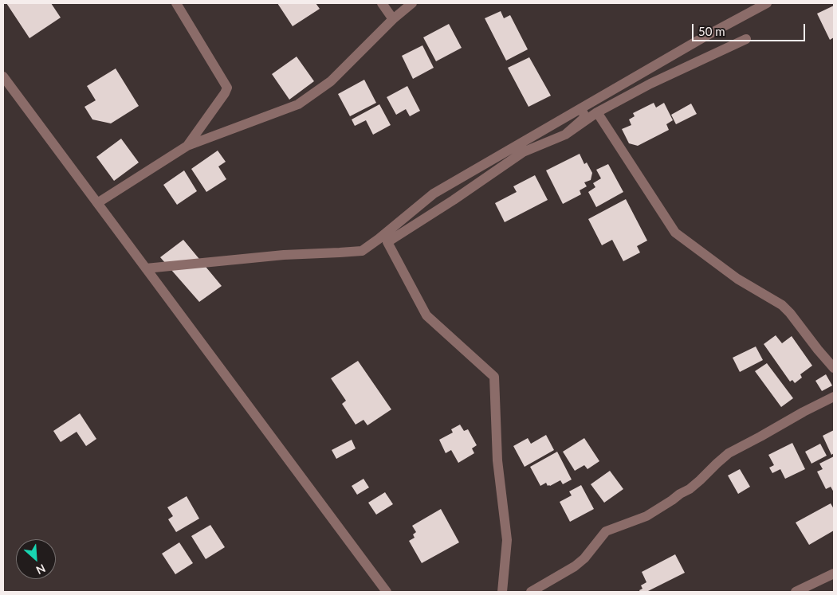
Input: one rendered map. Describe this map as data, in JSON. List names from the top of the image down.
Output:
{
  "scale_bar": "50 m",
  "north": "bottom right"
}
